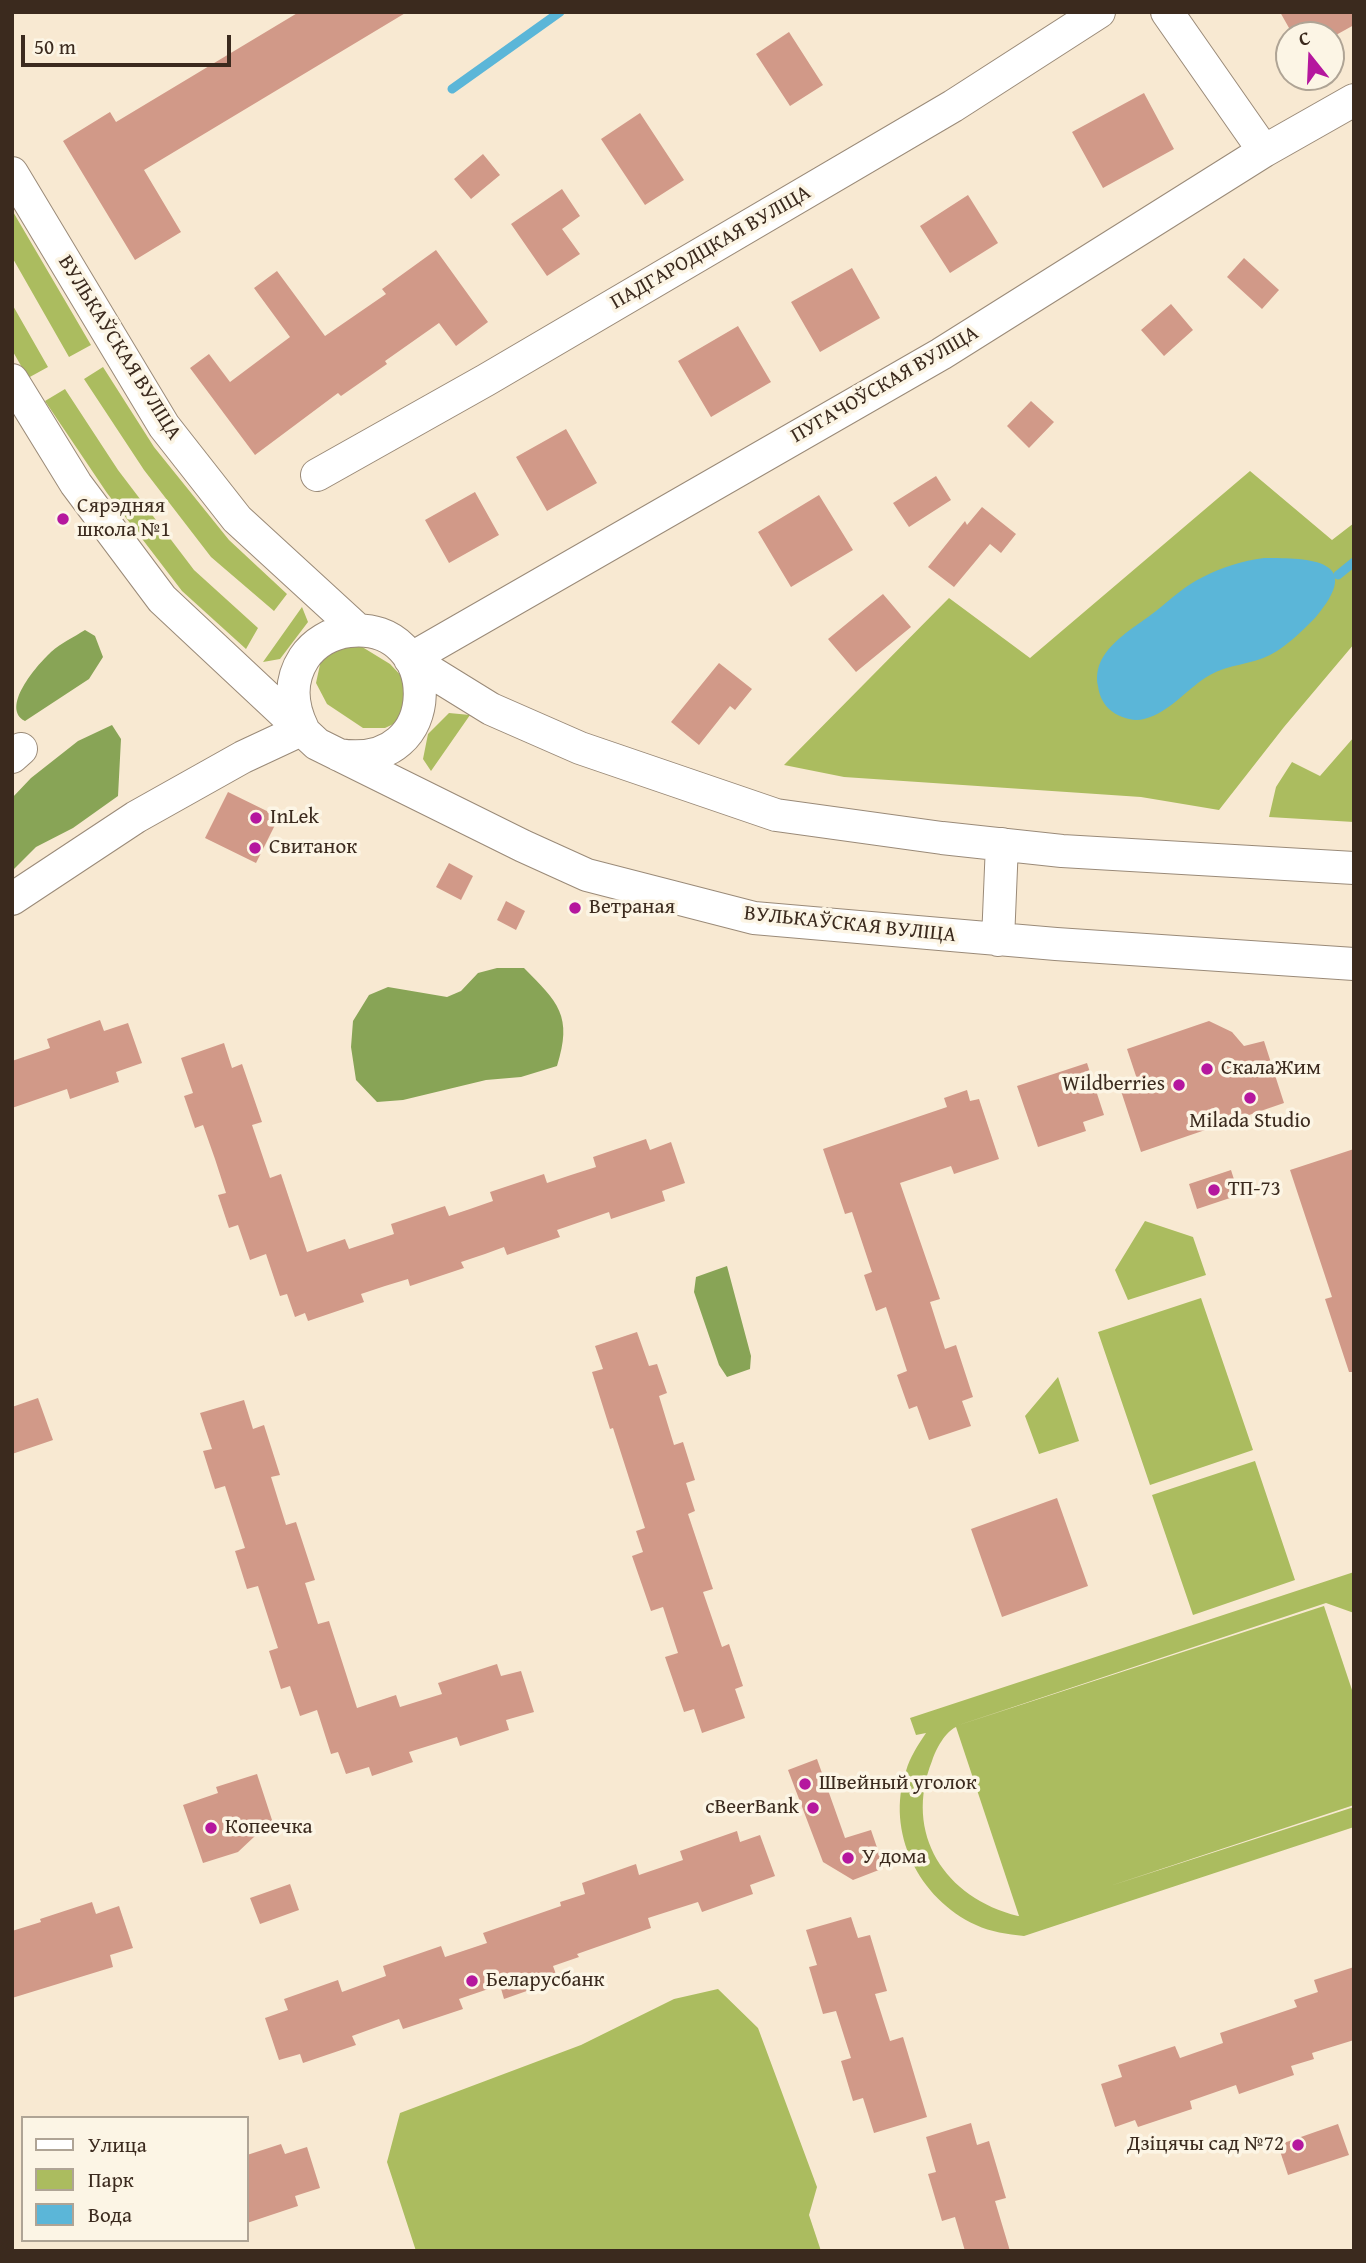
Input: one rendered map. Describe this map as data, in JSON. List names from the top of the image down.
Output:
{
  "streets": {
    "street": ["ПАДГАРОДЦКАЯ ВУЛІЦА", "ВУЛЬКАЎСКАЯ ВУЛІЦА", "ПУГАЧОЎСКАЯ ВУЛІЦА"]
  },
  "crossings": [
    ["ВУЛЬКАЎСКАЯ ВУЛІЦА", "ПУГАЧОЎСКАЯ ВУЛІЦА"]
  ],
  "places": [
    "Сярэдняя школа №1",
    "InLek",
    "Свитанок",
    "Ветраная",
    "СкалаЖим",
    "Wildberries",
    "Milada Studio",
    "ТП-73",
    "Швейный уголок",
    "cBeerBank",
    "Копеечка",
    "У дома",
    "Беларусбанк",
    "Дзіцячы сад №72"
  ],
  "legend": ["Улица", "Парк", "Вода"],
  "scale_bar": "50 m",
  "north": "top"
}
